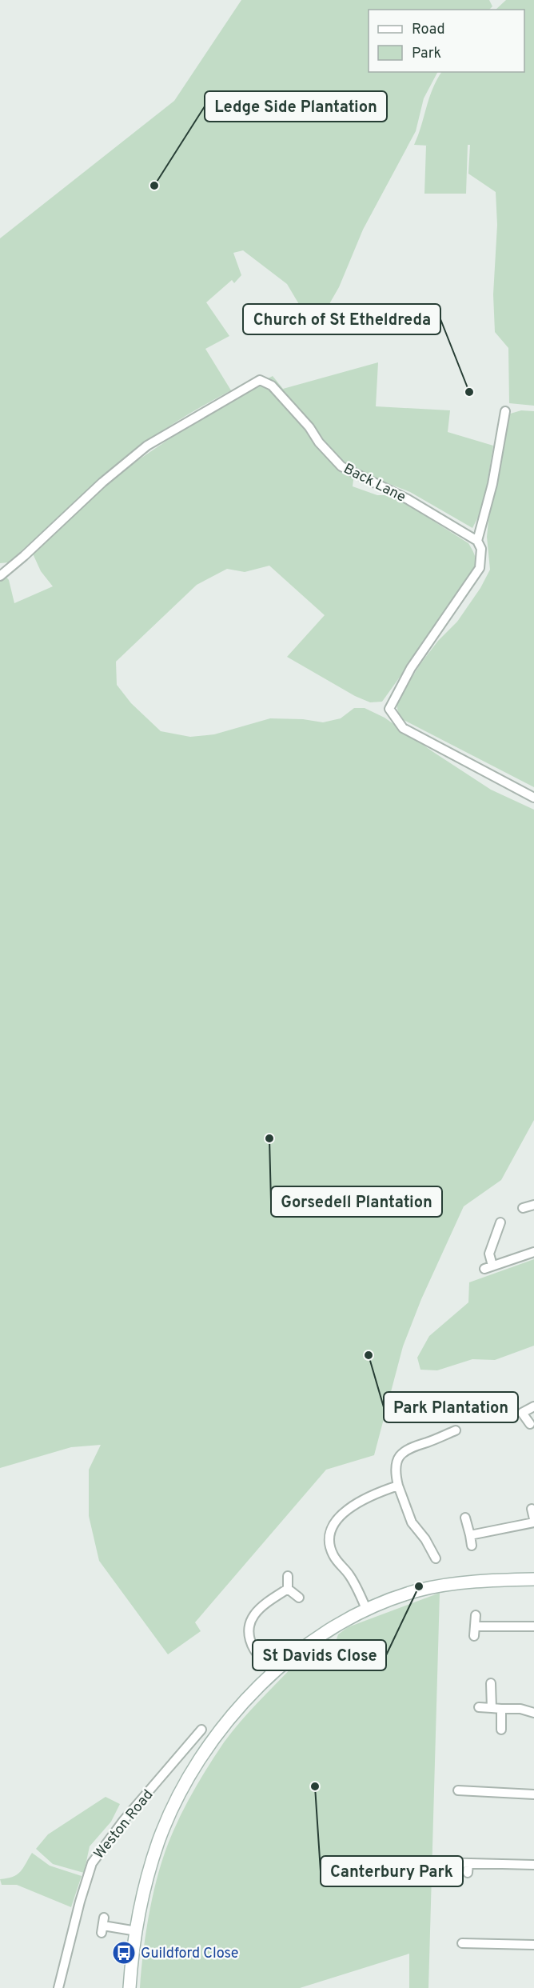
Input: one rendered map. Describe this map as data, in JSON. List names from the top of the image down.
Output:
{
  "streets": {
    "street": ["Back Lane", "Weston Road"]
  },
  "places": {
    "other": [
      "Ledge Side Plantation",
      "Church of St Etheldreda",
      "Gorsedell Plantation",
      "Park Plantation",
      "St Davids Close",
      "Canterbury Park"
    ],
    "bus stop": ["Guildford Close"]
  },
  "legend": ["Road", "Park"]
}
